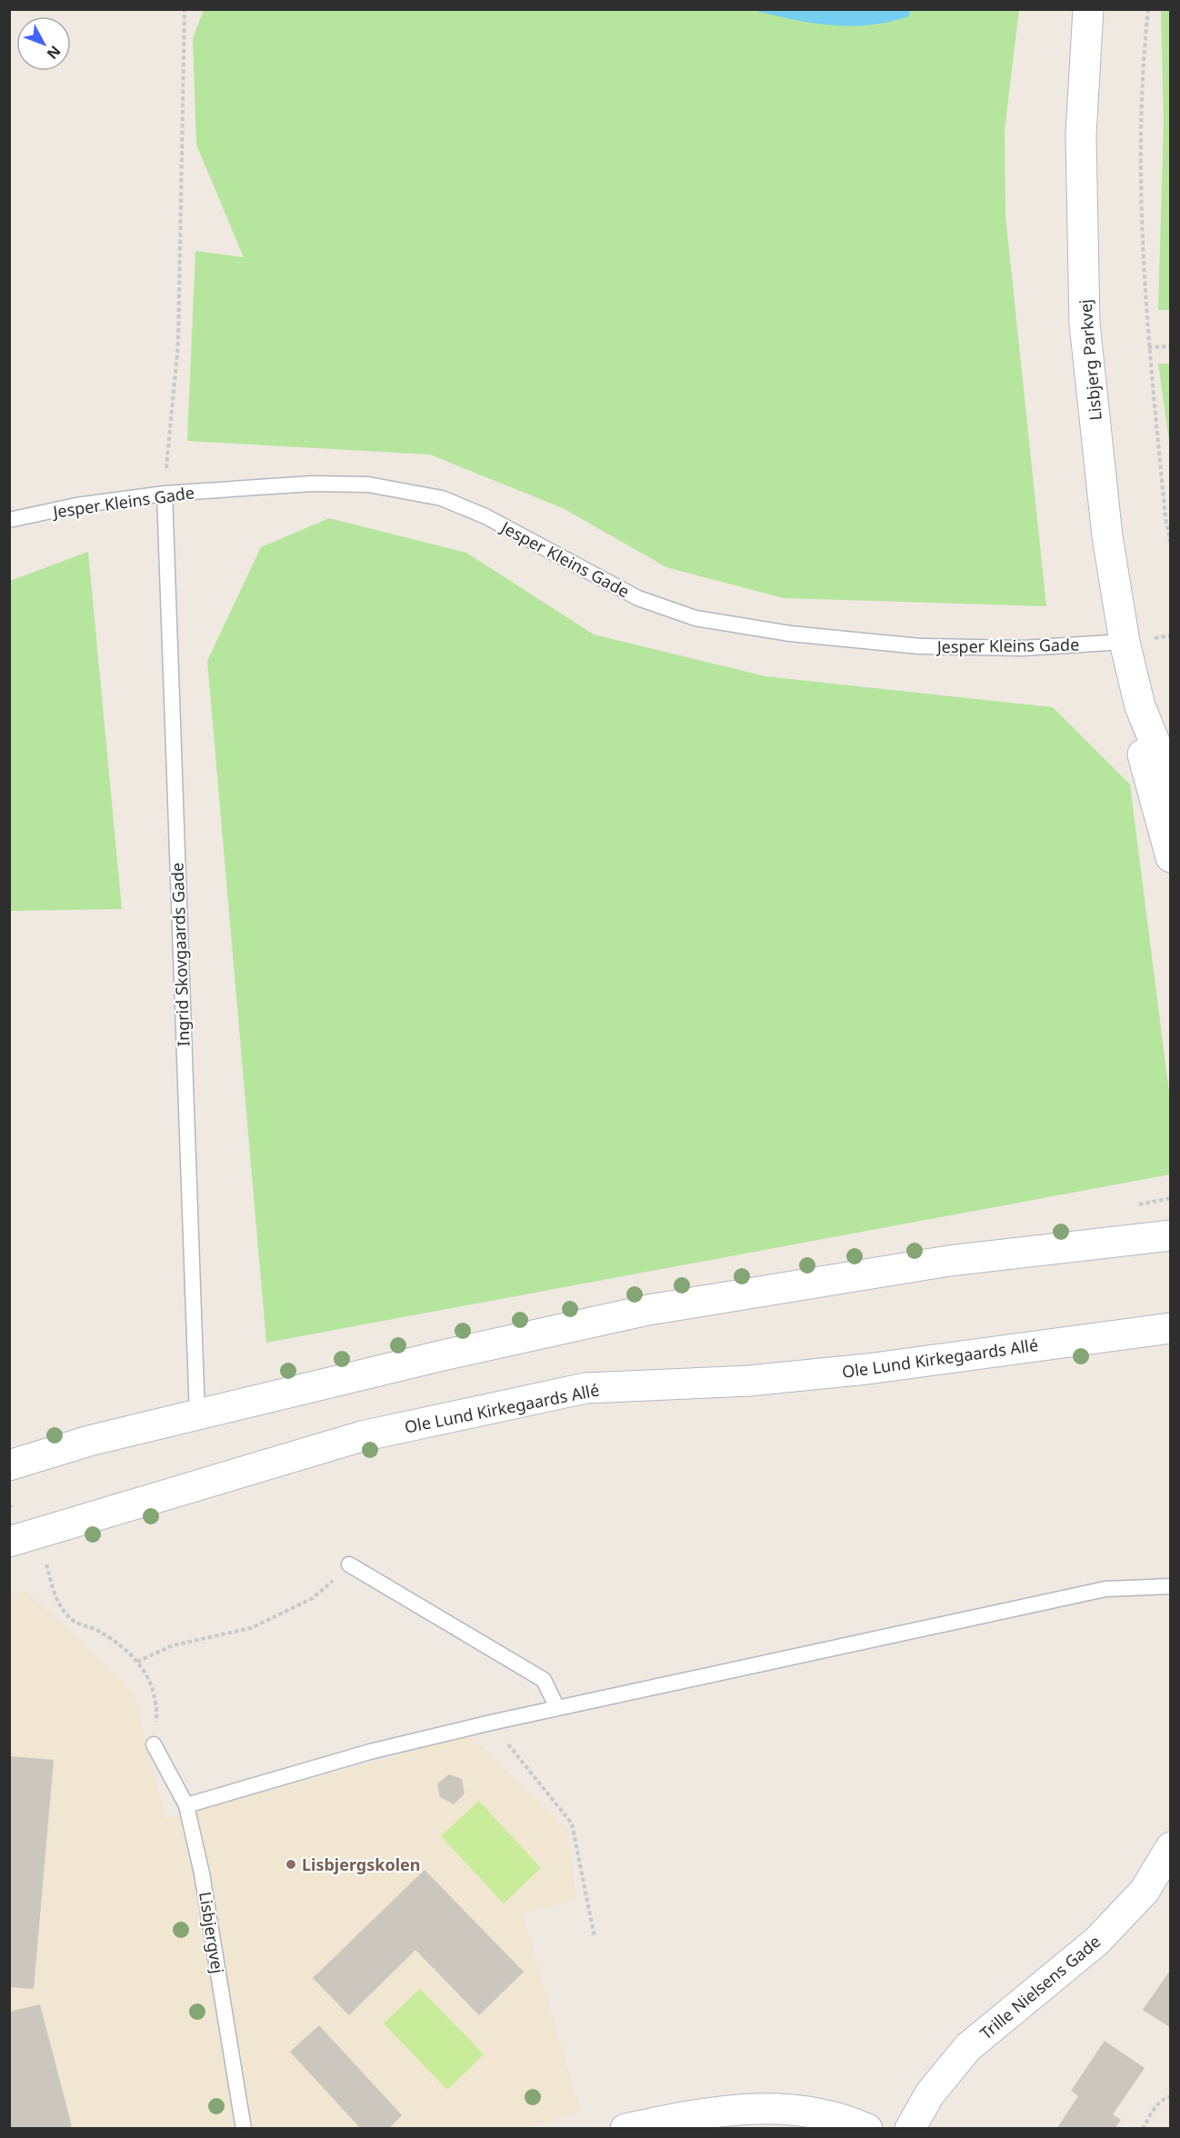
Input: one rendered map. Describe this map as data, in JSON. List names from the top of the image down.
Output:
{
  "streets": {
    "street": ["Lisbjerg Parkvej", "Ole Lund Kirkegaards Allé", "Trille Nielsens Gade"],
    "lane": ["Jesper Kleins Gade", "Ingrid Skovgaards Gade", "Lisbjergvej"]
  },
  "crossings": [
    ["Lisbjerg Parkvej", "Jesper Kleins Gade"],
    ["Jesper Kleins Gade", "Ingrid Skovgaards Gade"]
  ],
  "places": ["Lisbjergskolen"],
  "north": "bottom right"
}
